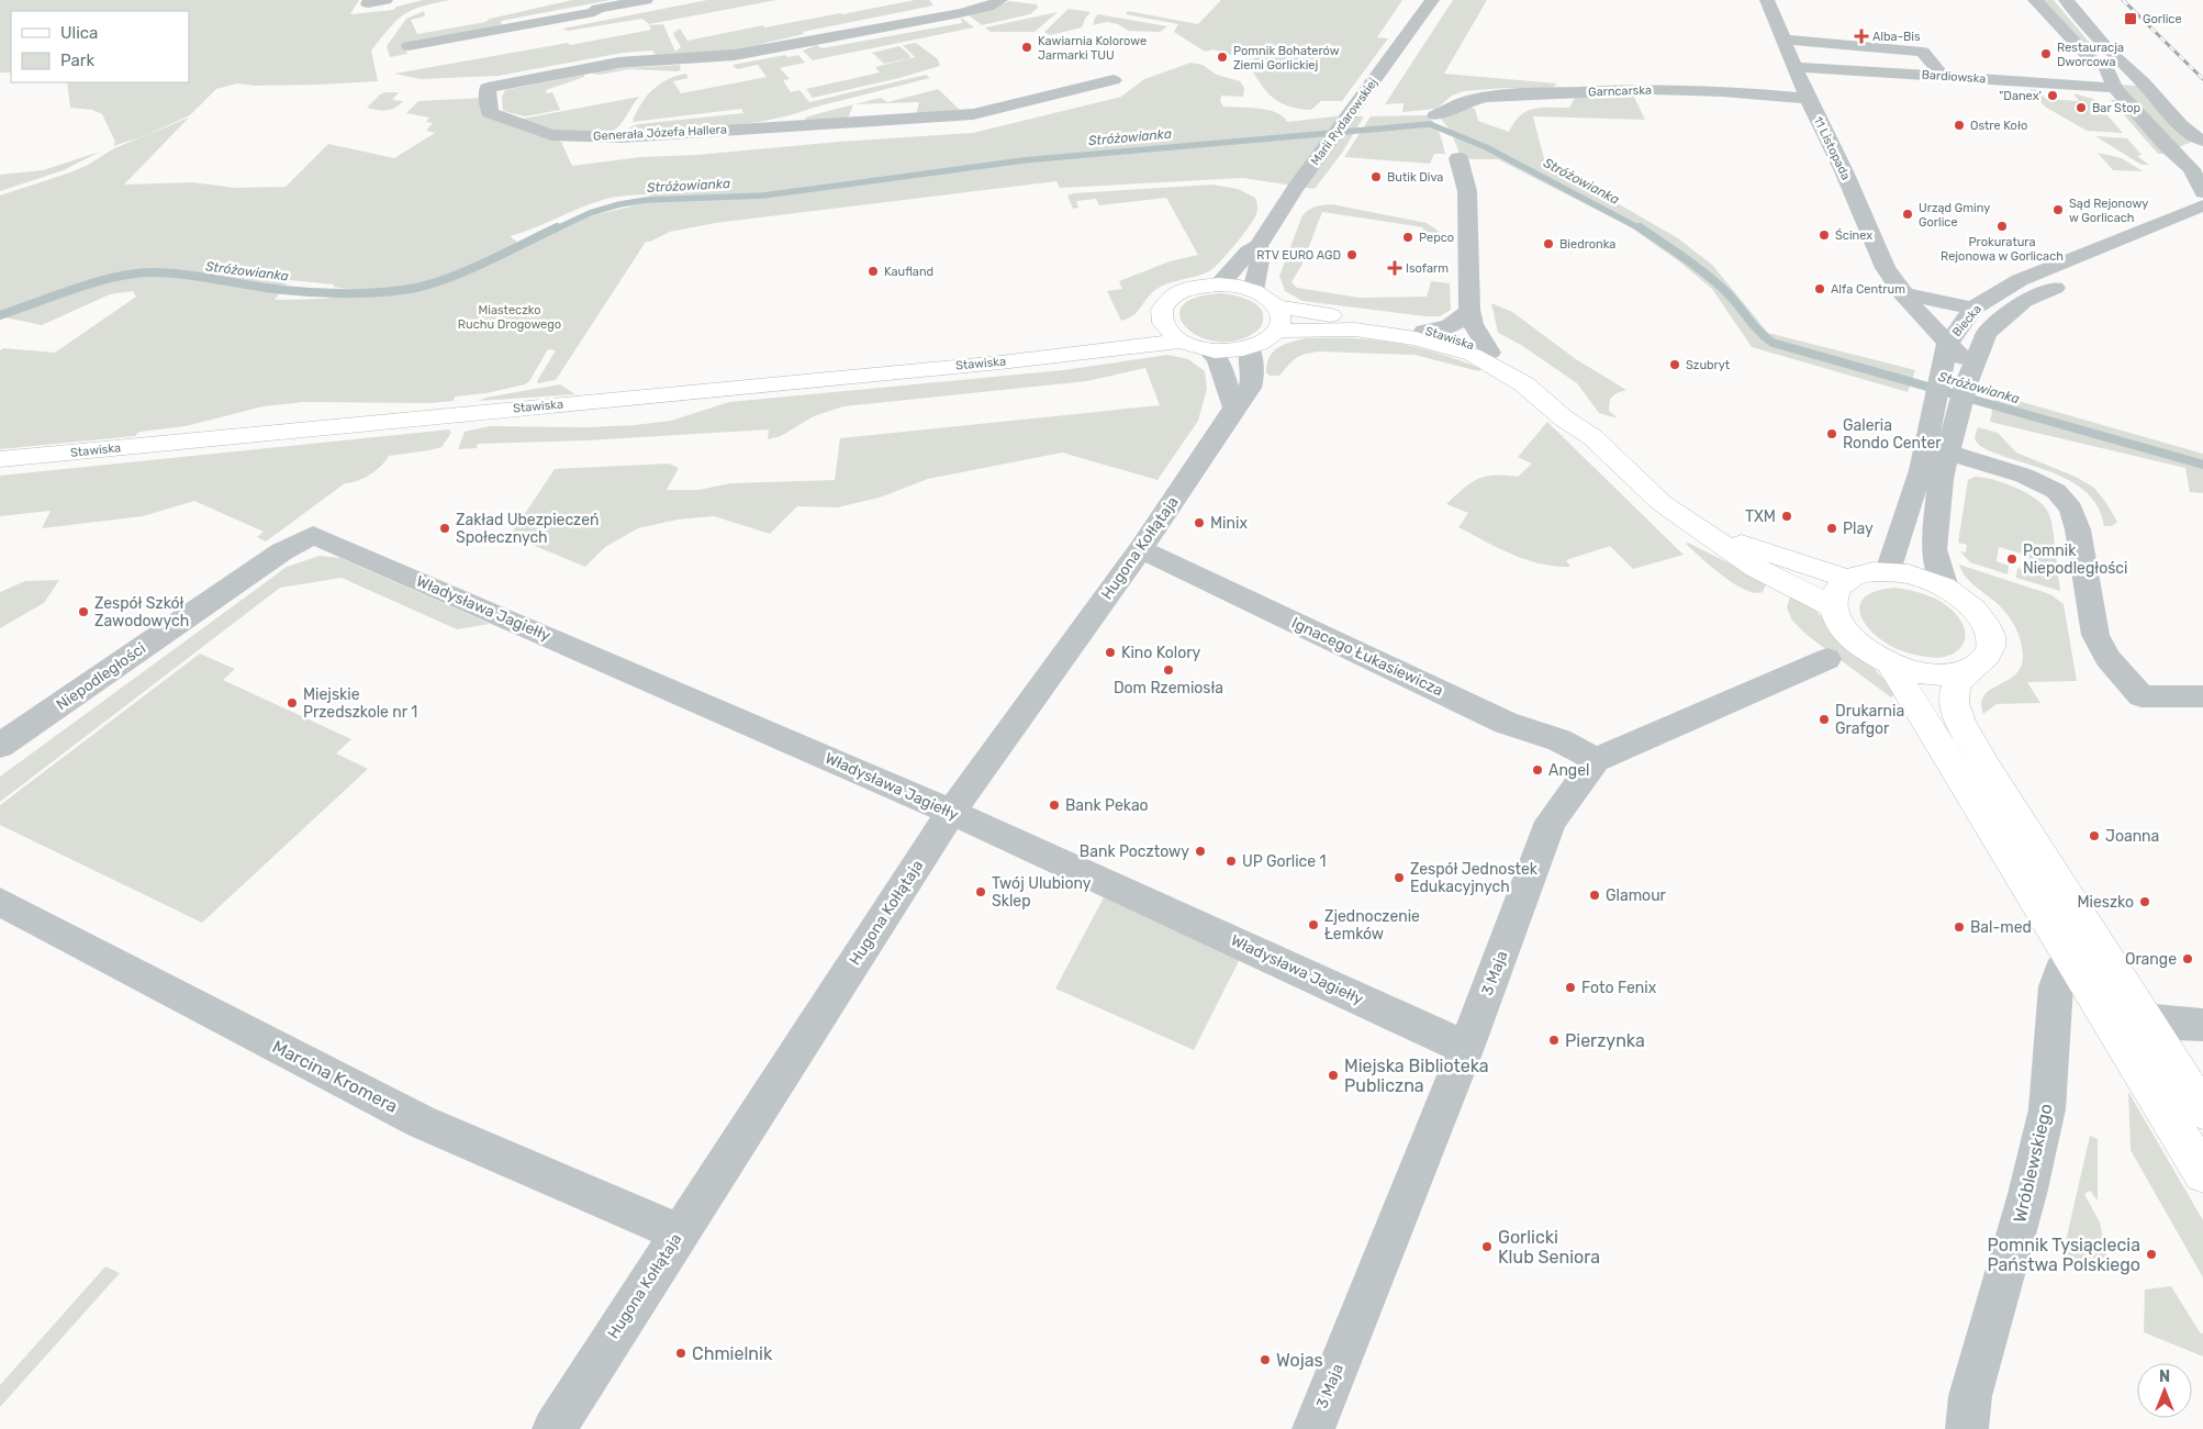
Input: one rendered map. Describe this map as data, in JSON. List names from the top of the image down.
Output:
{
  "streets": {
    "main road": ["Stawiska"],
    "street": [
      "Bardiowska",
      "Garncarska",
      "Marii Rydarowskiej",
      "Generała Józefa Hallera",
      "11 Listopada",
      "Biecka",
      "Hugona Kołłątaja",
      "Władysława Jagiełły",
      "Ignacego Łukasiewicza",
      "Niepodległości",
      "3 Maja",
      "Marcina Kromera",
      "Wróblewskiego"
    ]
  },
  "crossings": [
    ["Bardiowska", "11 Listopada"],
    ["Garncarska", "11 Listopada"],
    ["Marii Rydarowskiej", "Stawiska"],
    ["Marii Rydarowskiej", "Hugona Kołłątaja"],
    ["11 Listopada", "Biecka"],
    ["Biecka", "Stawiska"],
    ["Stawiska", "Hugona Kołłątaja"],
    ["Hugona Kołłątaja", "Władysława Jagiełły"],
    ["Hugona Kołłątaja", "Ignacego Łukasiewicza"],
    ["Hugona Kołłątaja", "Marcina Kromera"],
    ["Władysława Jagiełły", "Niepodległości"],
    ["Władysława Jagiełły", "3 Maja"],
    ["Ignacego Łukasiewicza", "3 Maja"]
  ],
  "water": ["Stróżowianka"],
  "parks": ["Miasteczko Ruchu Drogowego"],
  "places": {
    "transit": ["Gorlice"],
    "health": ["Alba-Bis", "Isofarm"],
    "other": [
      "Kawiarnia Kolorowe Jarmarki TUU",
      "Restauracja Dworcowa",
      "Pomnik Bohaterów Ziemi Gorlickiej",
      "\"Danex'",
      "Bar Stop",
      "Ostre Koło",
      "Butik Diva",
      "Sąd Rejonowy w Gorlicach",
      "Urząd Gminy Gorlice",
      "Prokuratura Rejonowa w Gorlicach",
      "Ścinex",
      "Pepco",
      "Biedronka",
      "RTV EURO AGD",
      "Kaufland",
      "Alfa Centrum",
      "Szubryt",
      "Galeria Rondo Center",
      "TXM",
      "Minix",
      "Zakład Ubezpieczeń Społecznych",
      "Play",
      "Pomnik Niepodległości",
      "Zespół Szkół Zawodowych",
      "Kino Kolory",
      "Dom Rzemiosła",
      "Miejskie Przedszkole nr 1",
      "Drukarnia Grafgor",
      "Angel",
      "Bank Pekao",
      "Joanna",
      "Bank Pocztowy",
      "UP Gorlice 1",
      "Zespół Jednostek Edukacyjnych",
      "Twój Ulubiony Sklep",
      "Glamour",
      "Mieszko",
      "Zjednoczenie Łemków",
      "Bal-med",
      "Orange",
      "Foto Fenix",
      "Pierzynka",
      "Miejska Biblioteka Publiczna",
      "Gorlicki Klub Seniora",
      "Pomnik Tysiąclecia Państwa Polskiego",
      "Chmielnik",
      "Wojas"
    ]
  },
  "legend": ["Ulica", "Park"],
  "north": "top"
}
